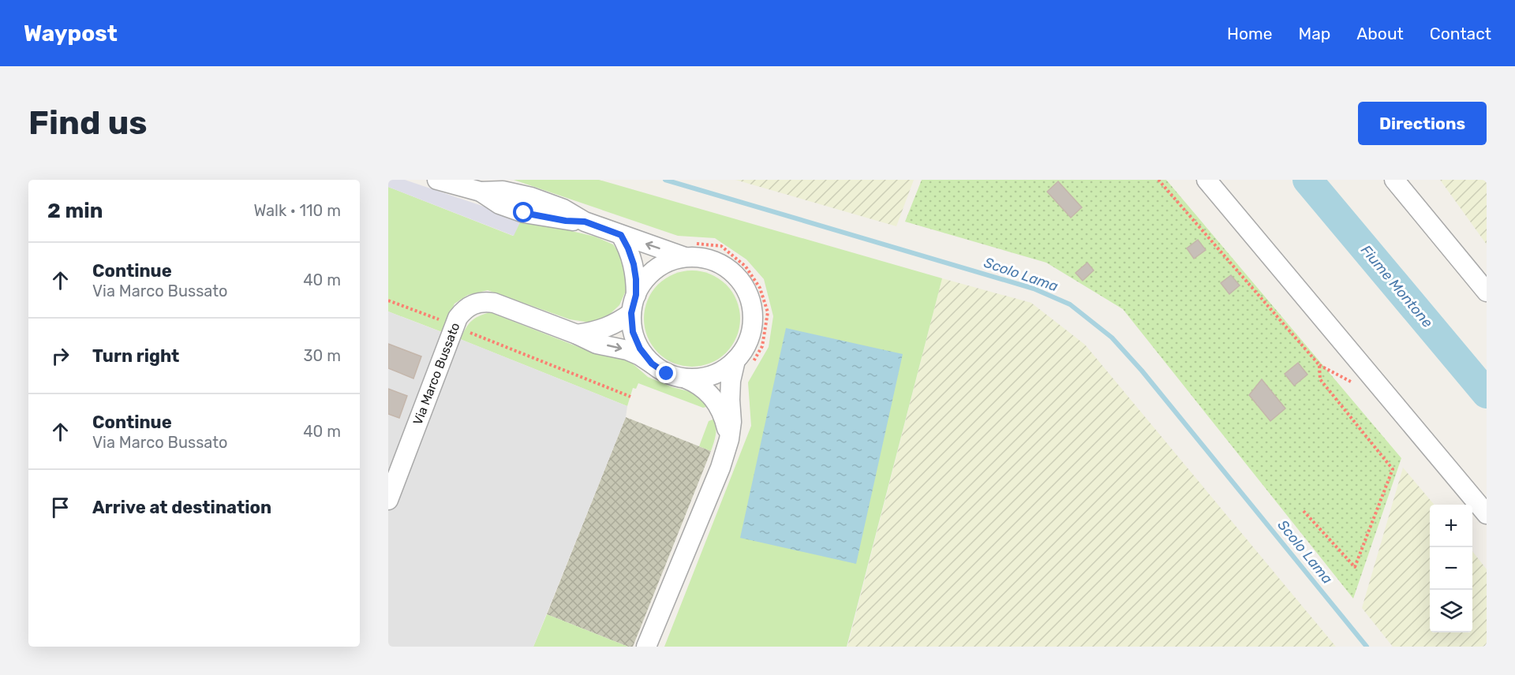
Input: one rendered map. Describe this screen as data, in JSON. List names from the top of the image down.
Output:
{
  "streets": {
    "street": ["Via Marco Bussato"]
  },
  "water": ["Scolo Lama", "Fiume Montone"],
  "page": {
    "header": "Waypost",
    "nav": [
      "Home",
      "Map",
      "About",
      "Contact"
    ],
    "buttons": "Directions",
    "title": "Find us",
    "heading": ["2 min", "Walk · 110 m"],
    "list": [
      ["Continue", "Via Marco Bussato", "40 m"],
      ["Turn right", "30 m"],
      ["Continue", "Via Marco Bussato", "40 m"],
      "Arrive at destination"
    ],
    "map_buttons": ["+", "−"]
  }
}
